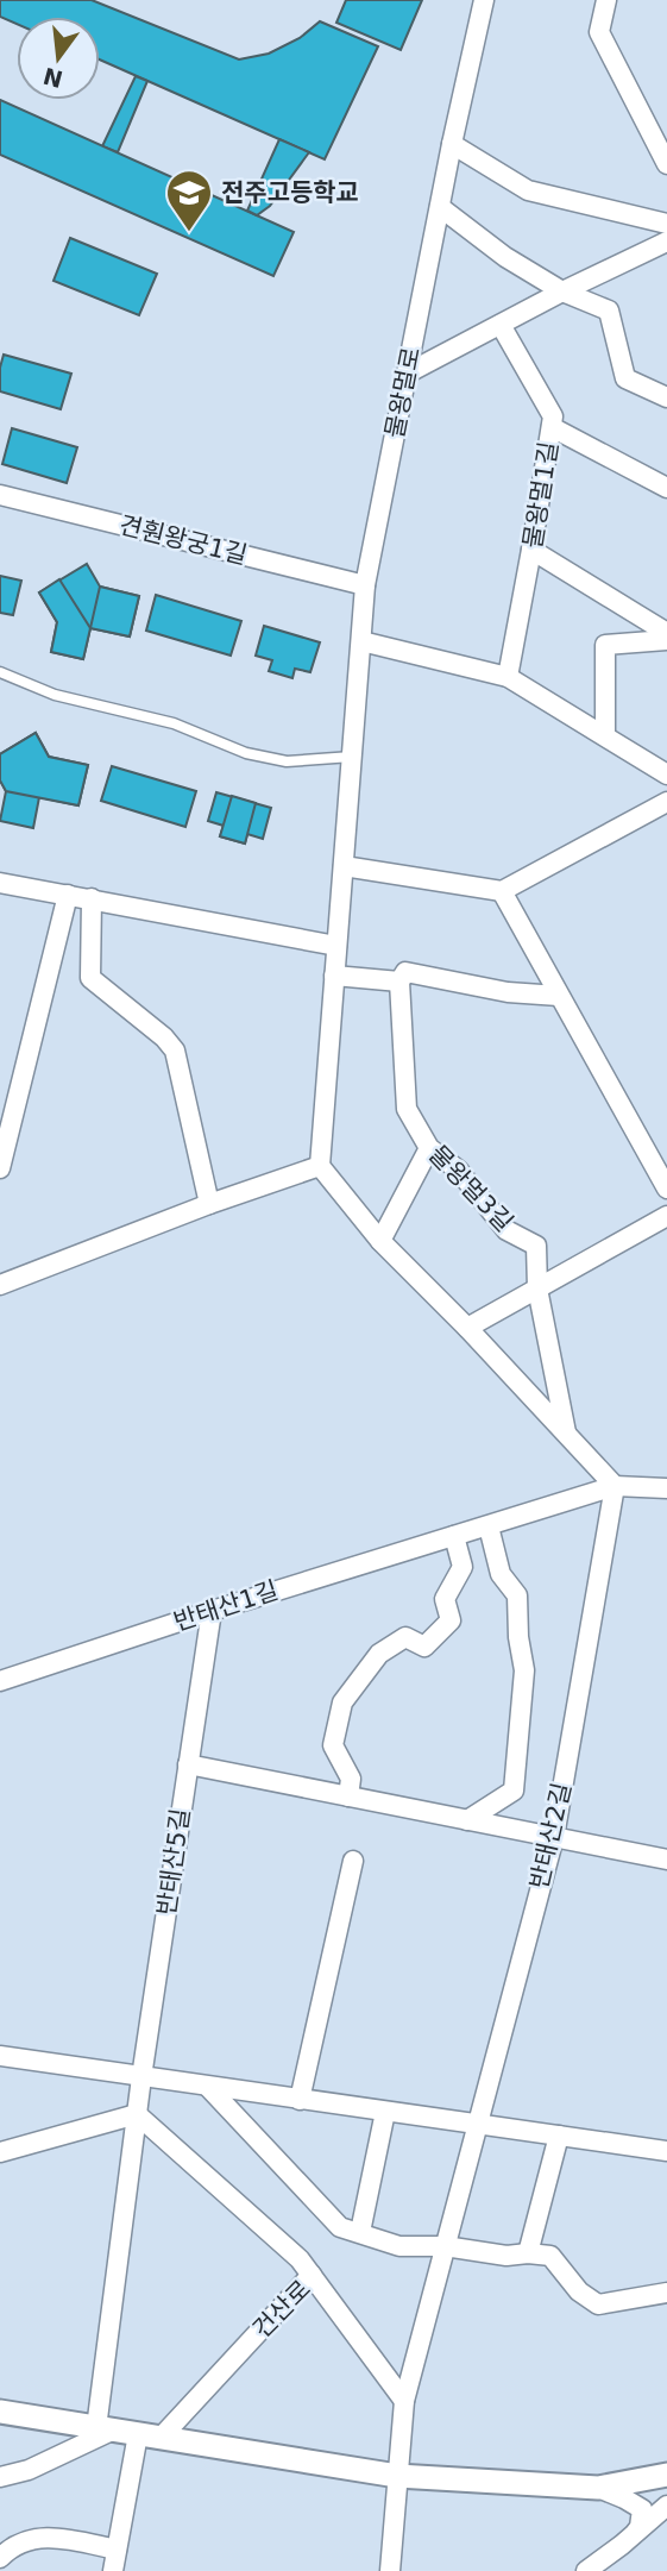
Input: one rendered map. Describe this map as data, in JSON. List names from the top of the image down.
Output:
{
  "streets": {
    "street": [
      "물왕멀로",
      "물왕멀1길",
      "견훤왕궁1길",
      "물왕멀3길",
      "반태산1길",
      "반태산2길",
      "반태산5길",
      "건산로"
    ]
  },
  "crossings": [
    ["물왕멀로", "견훤왕궁1길"],
    ["반태산1길", "반태산2길"],
    ["반태산1길", "반태산5길"],
    ["반태산2길", "건산로"]
  ],
  "places": {
    "school or university": ["전주고등학교"]
  },
  "north": "bottom"
}
